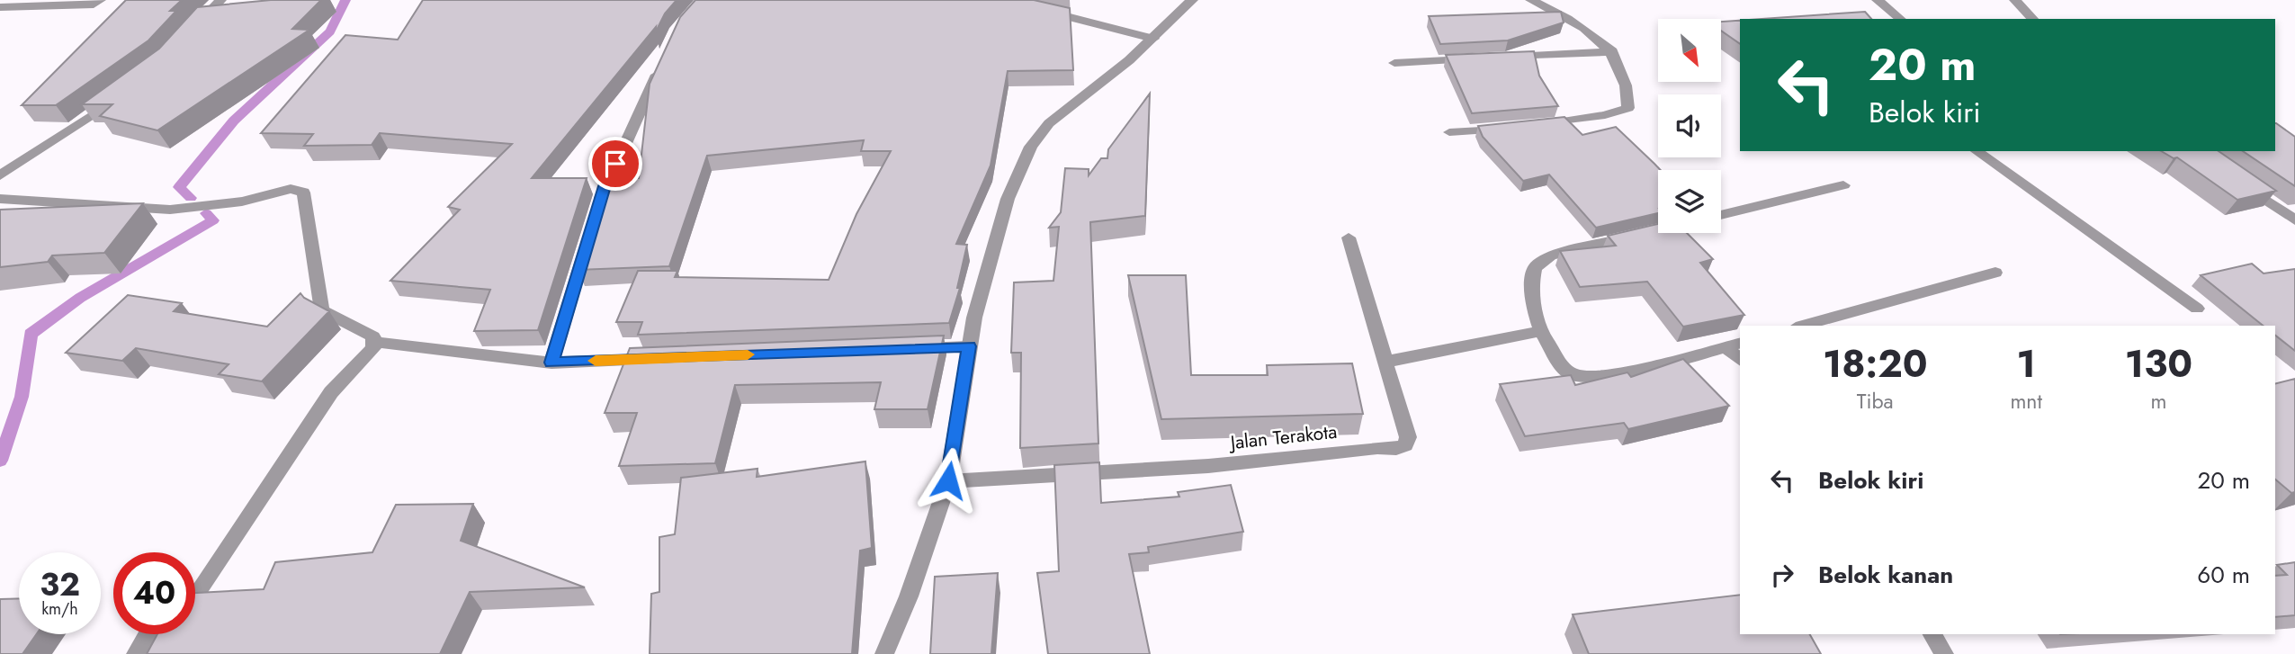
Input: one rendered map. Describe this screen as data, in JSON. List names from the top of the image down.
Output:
{
  "streets": {
    "street": ["Jalan Terakota"]
  },
  "north": "bottom right",
  "page": {
    "turn": ["20 m", "Belok kiri"],
    "eta": [
      "18:20",
      "Tiba",
      "1",
      "mnt",
      "130",
      "m"
    ],
    "list": [
      {
        "name": "Belok kiri",
        "value": "20 m"
      },
      {
        "name": "Belok kanan",
        "value": "60 m"
      }
    ],
    "speed": "32 km/h",
    "limit": "40"
  }
}
